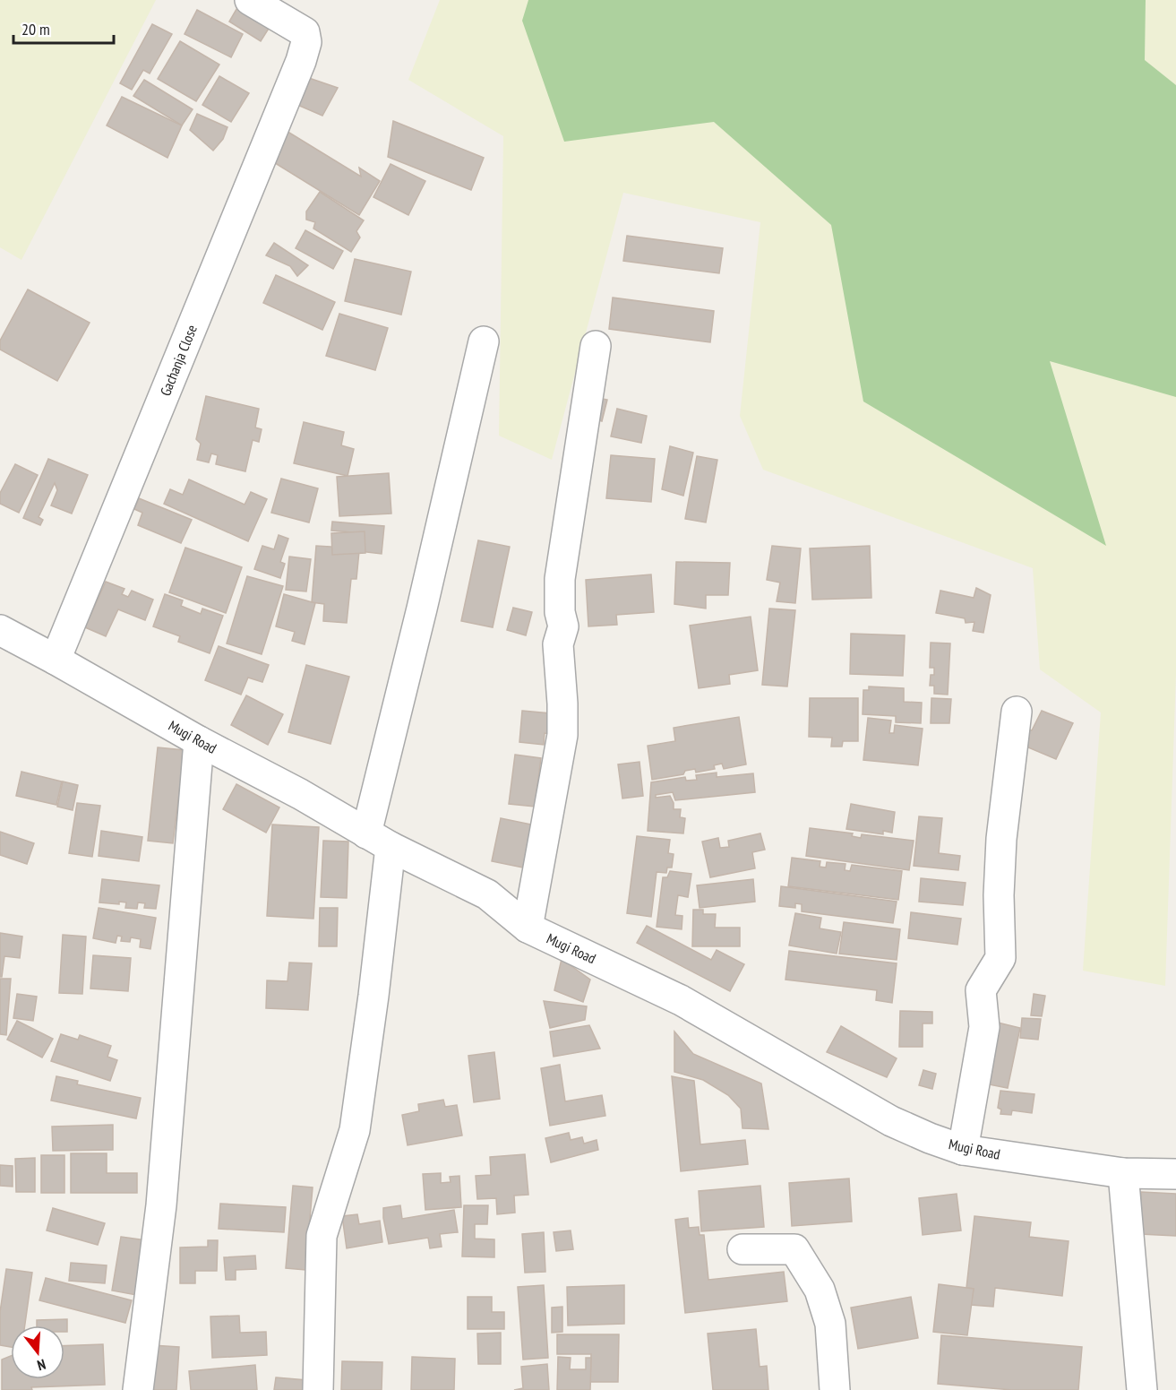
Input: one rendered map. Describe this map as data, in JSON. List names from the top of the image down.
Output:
{
  "streets": {
    "street": ["Gachanja Close", "Mugi Road"]
  },
  "crossings": [
    ["Gachanja Close", "Mugi Road"]
  ],
  "scale_bar": "20 m",
  "north": "bottom"
}
